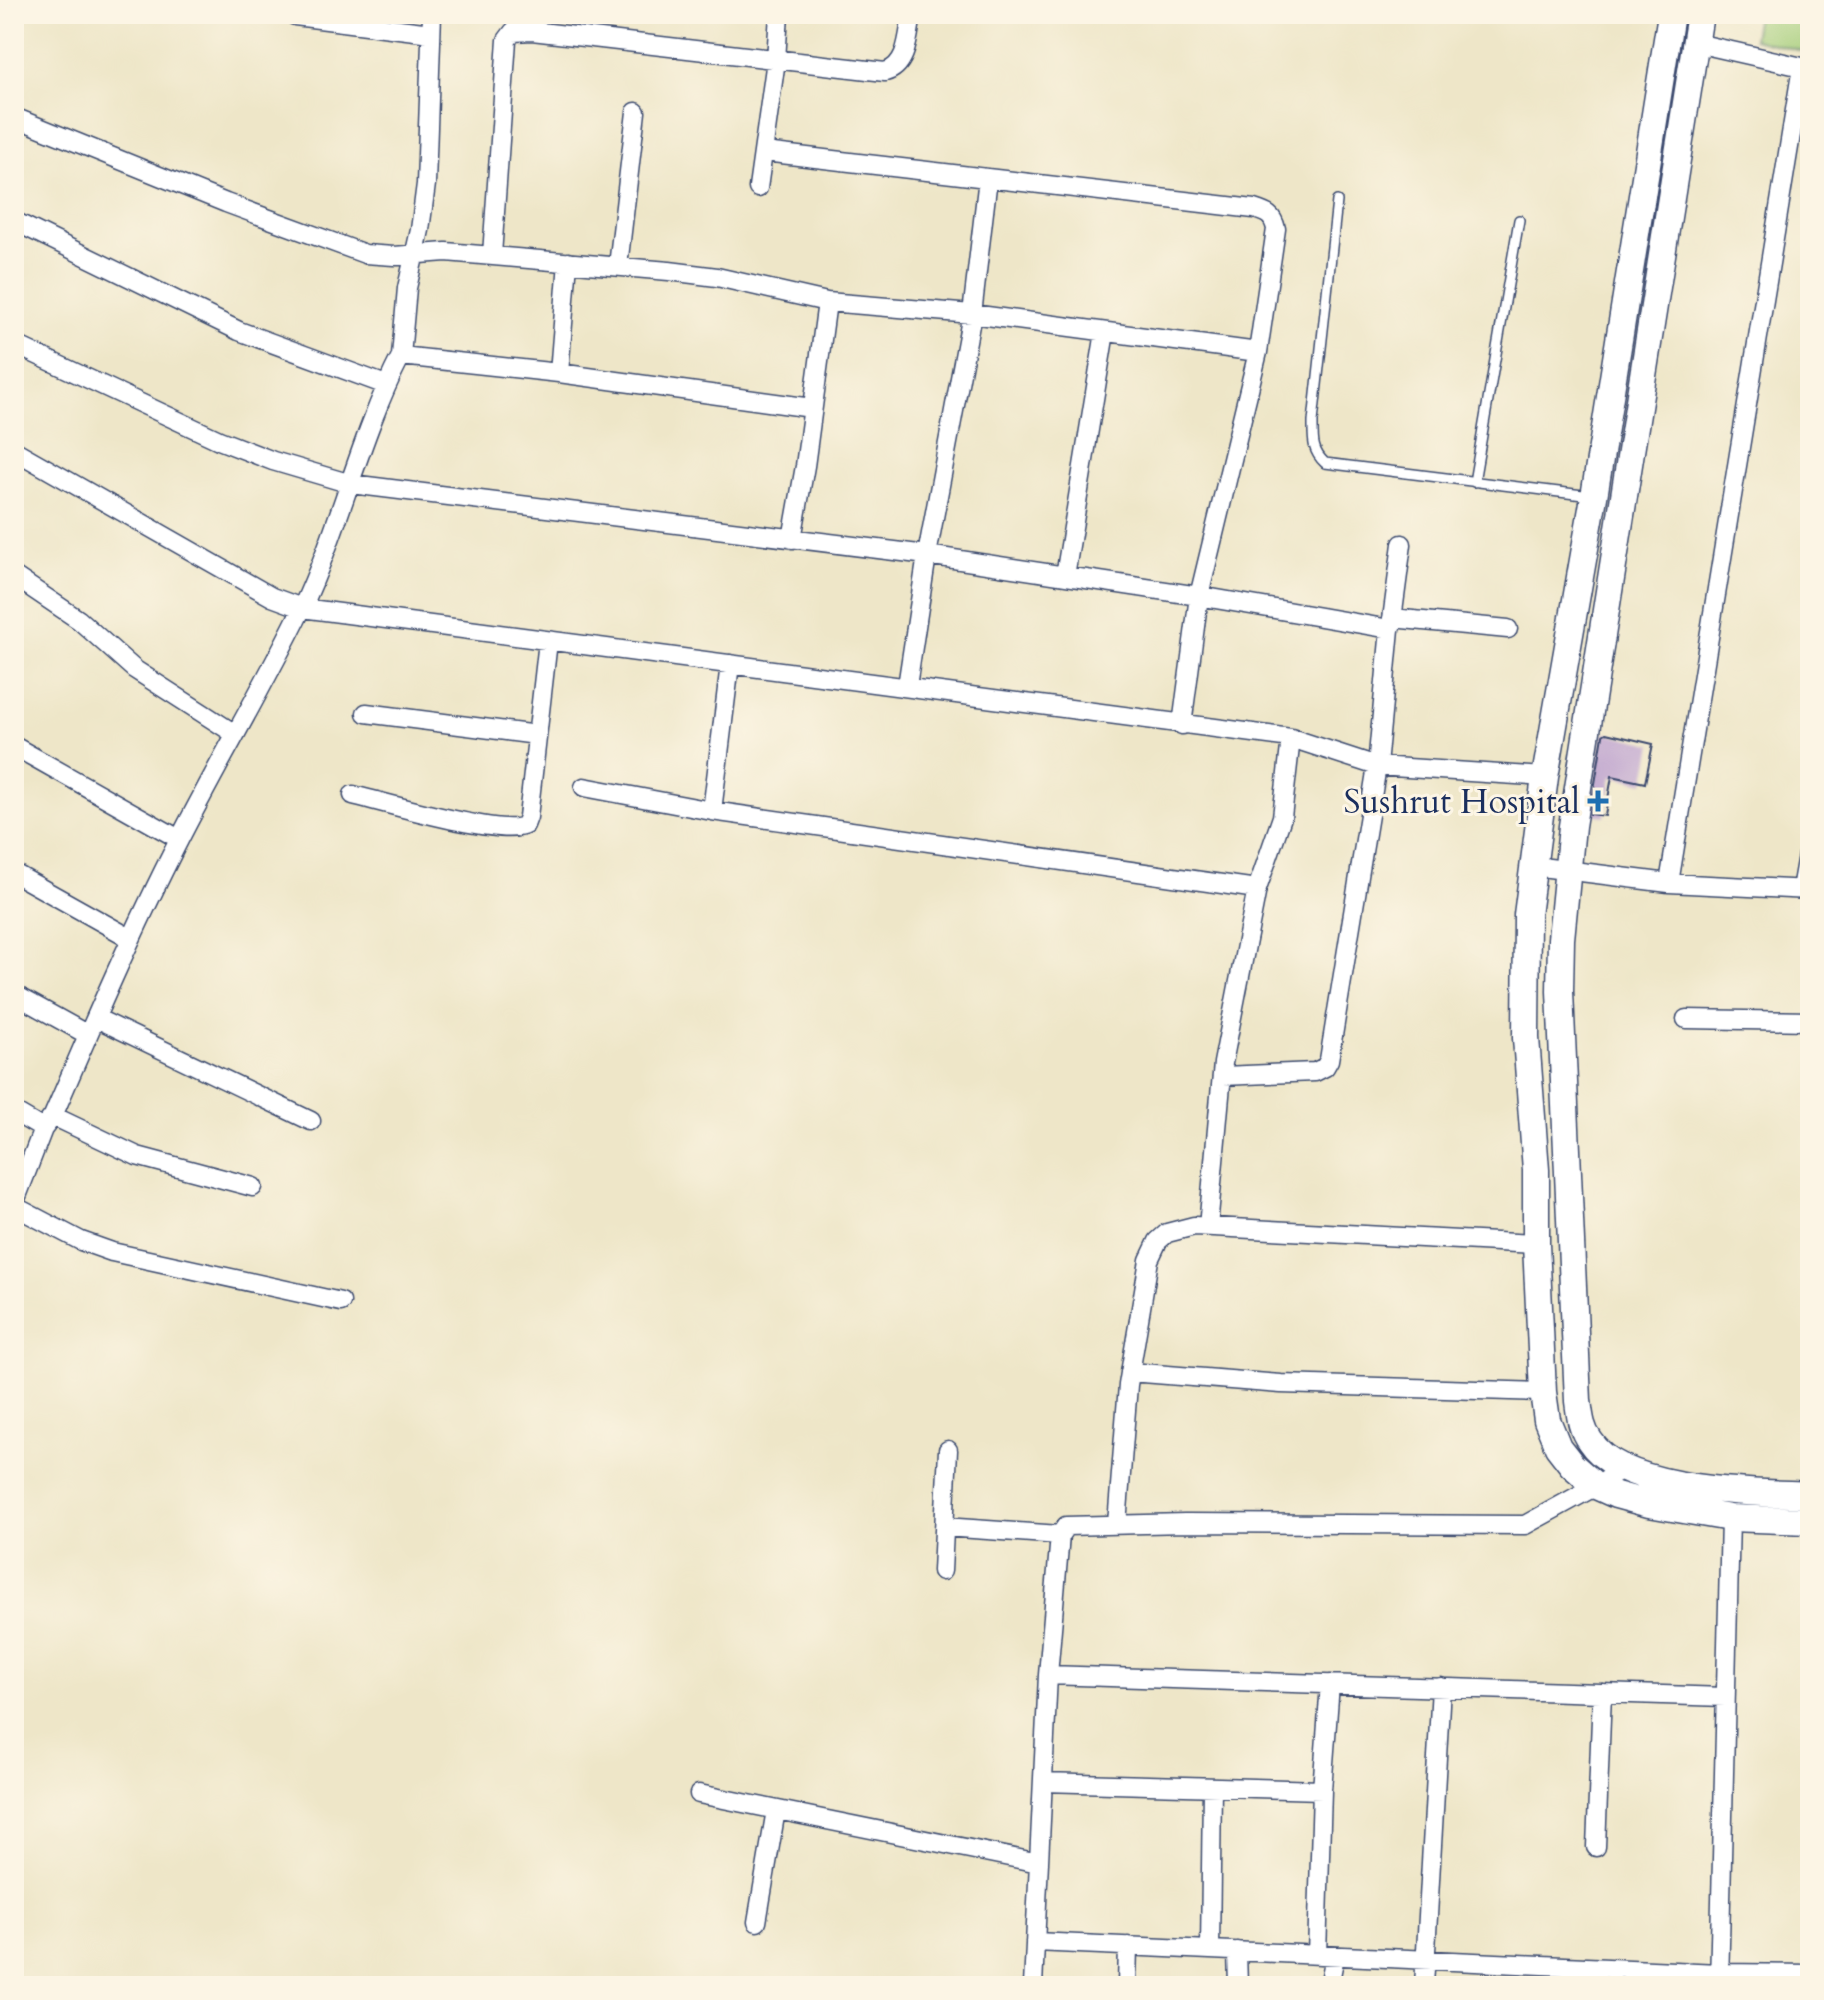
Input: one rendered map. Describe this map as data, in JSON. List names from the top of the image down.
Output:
{
  "places": {
    "health": ["Sushrut Hospital"]
  }
}
